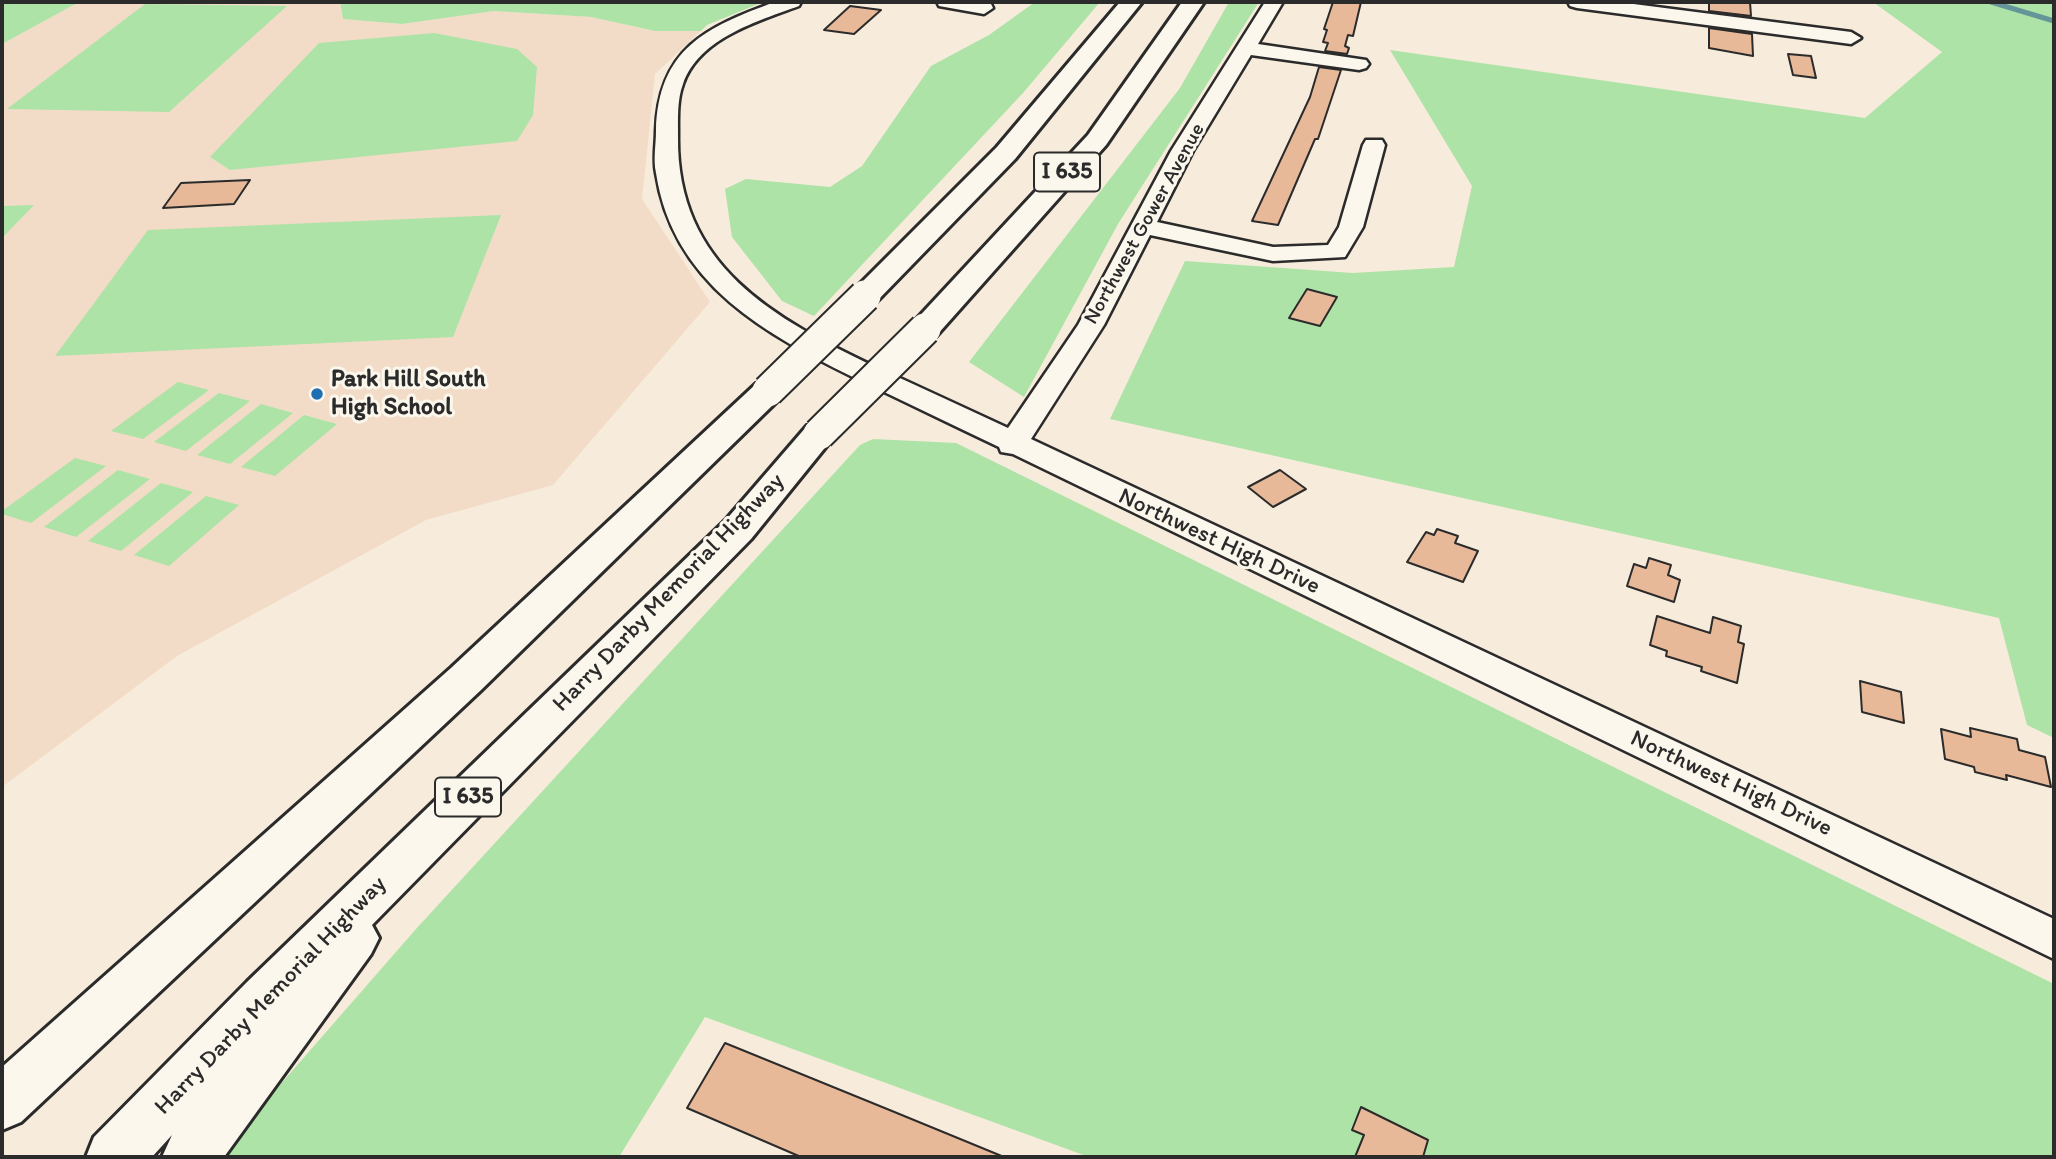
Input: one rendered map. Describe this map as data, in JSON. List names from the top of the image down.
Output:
{
  "streets": {
    "highway": ["I 635", "Harry Darby Memorial Highway"],
    "street": ["Northwest Gower Avenue", "Northwest High Drive"]
  },
  "crossings": [
    ["Northwest Gower Avenue", "Northwest High Drive"]
  ],
  "places": ["Park Hill South High School"]
}
